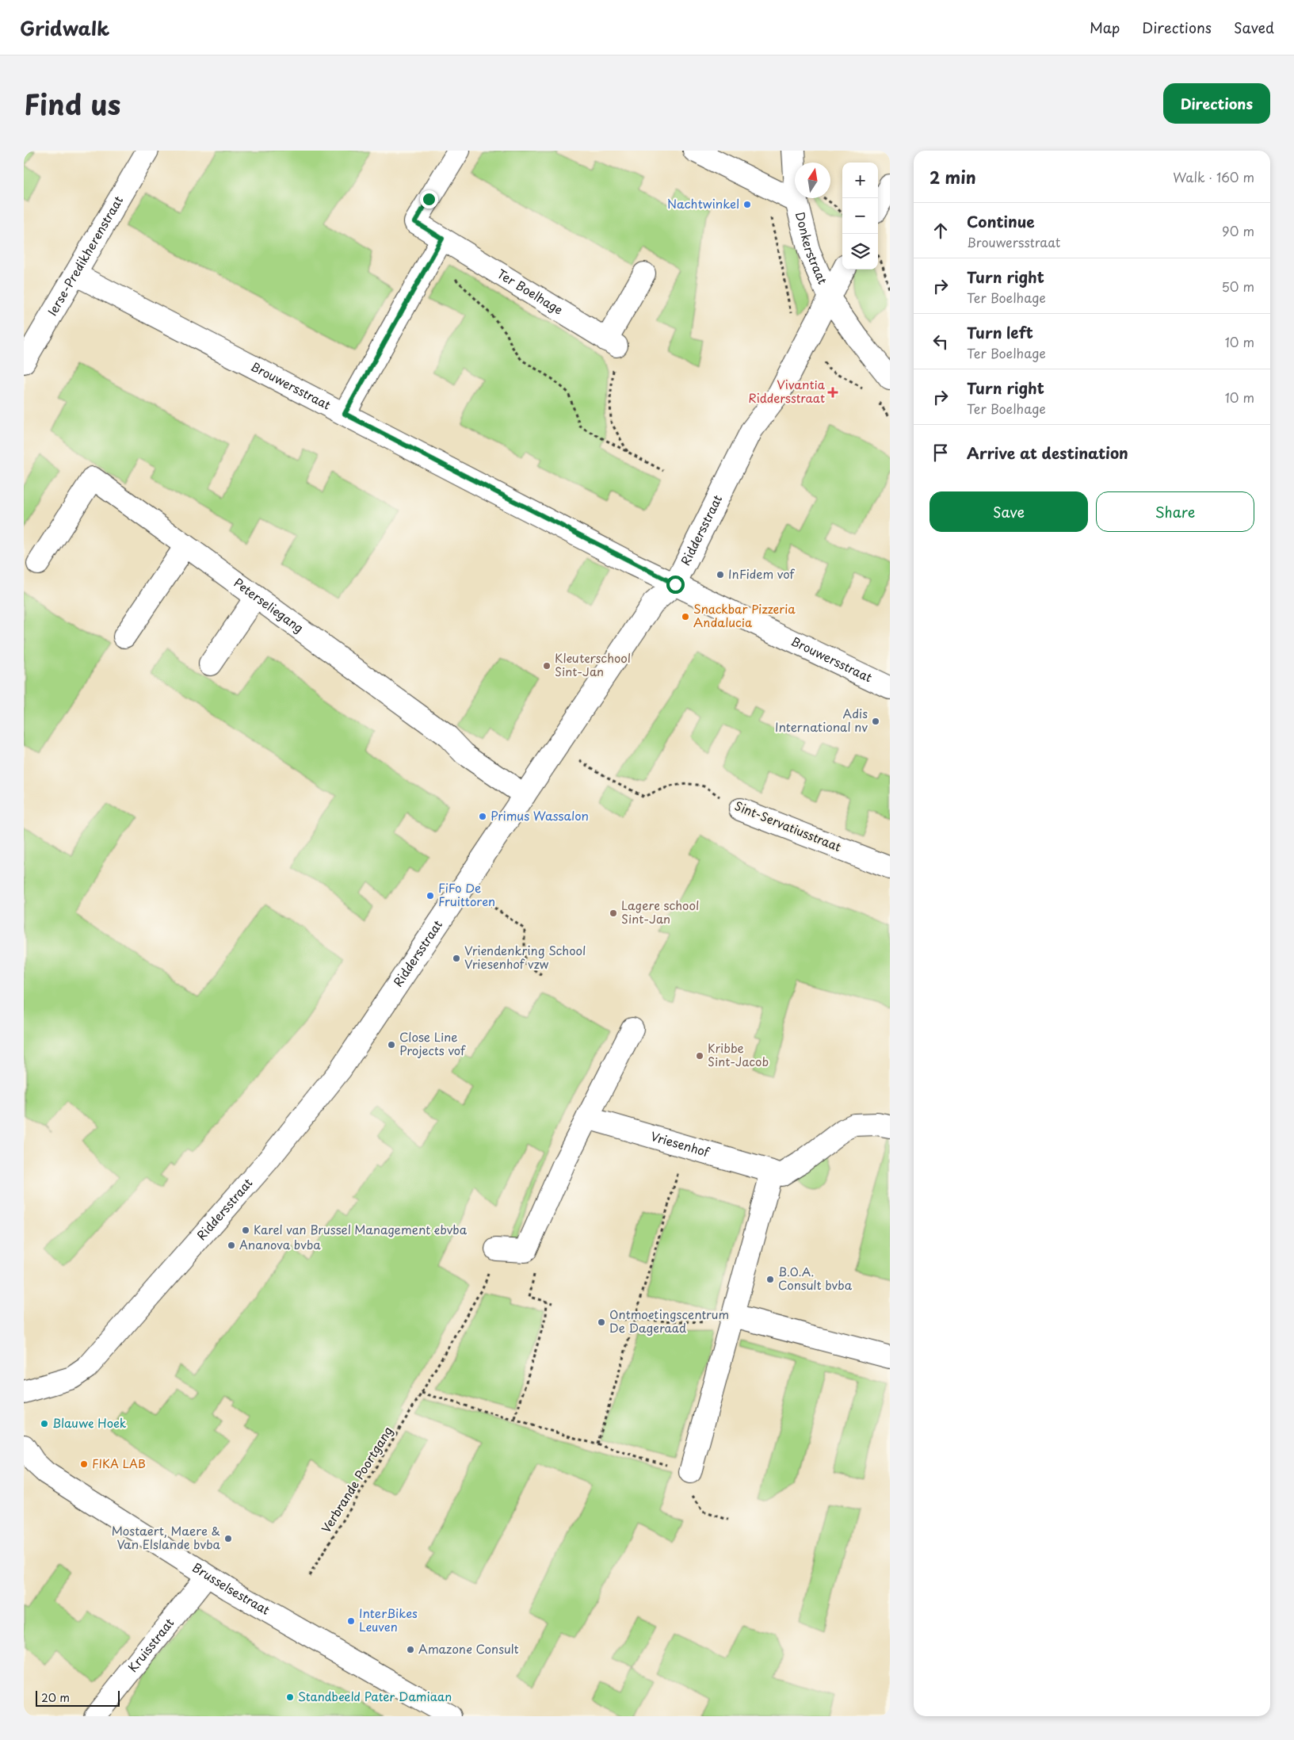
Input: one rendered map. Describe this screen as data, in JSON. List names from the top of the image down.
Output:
{
  "streets": {
    "street": [
      "Donkerstraat",
      "Ierse-Predikherenstraat",
      "Ter Boelhage",
      "Brouwersstraat",
      "Riddersstraat",
      "Peterseliegang",
      "Sint-Servatiusstraat",
      "Vriesenhof",
      "Brusselsestraat",
      "Kruisstraat"
    ],
    "path": ["Verbrande Poortgang"]
  },
  "crossings": [
    ["Donkerstraat", "Riddersstraat"],
    ["Ierse-Predikherenstraat", "Brouwersstraat"],
    ["Brouwersstraat", "Riddersstraat"],
    ["Riddersstraat", "Peterseliegang"],
    ["Brusselsestraat", "Kruisstraat"]
  ],
  "places": {
    "other": [
      "Nachtwinkel",
      "InFidem vof",
      "Snackbar Pizzeria Andalucia",
      "Kleuterschool Sint-Jan",
      "Adis International nv",
      "Primus Wassalon",
      "FiFo De Fruittoren",
      "Lagere school Sint-Jan",
      "Vriendenkring School Vriesenhof vzw",
      "Close Line Projects vof",
      "Kribbe Sint-Jacob",
      "Karel van Brussel Management ebvba",
      "Ananova bvba",
      "B.O.A. Consult bvba",
      "Ontmoetingscentrum De Dageraad",
      "Blauwe Hoek",
      "FIKA LAB",
      "Mostaert, Maere & Van Elslande bvba",
      "InterBikes Leuven",
      "Amazone Consult",
      "Standbeeld Pater Damiaan"
    ],
    "health": ["Vivantia Riddersstraat"]
  },
  "scale_bar": "20 m",
  "north": "top",
  "page": {
    "header": "Gridwalk",
    "nav": ["Map", "Directions", "Saved"],
    "title": "Find us",
    "buttons": [
      "Directions",
      ["Save", "Share"]
    ],
    "heading": ["2 min", "Walk · 160 m"],
    "map_buttons": ["+", "−"],
    "list": [
      ["Continue", "Brouwersstraat", "90 m"],
      ["Turn right", "Ter Boelhage", "50 m"],
      ["Turn left", "Ter Boelhage", "10 m"],
      ["Turn right", "Ter Boelhage", "10 m"],
      "Arrive at destination"
    ],
    "scale": "20 m"
  }
}
